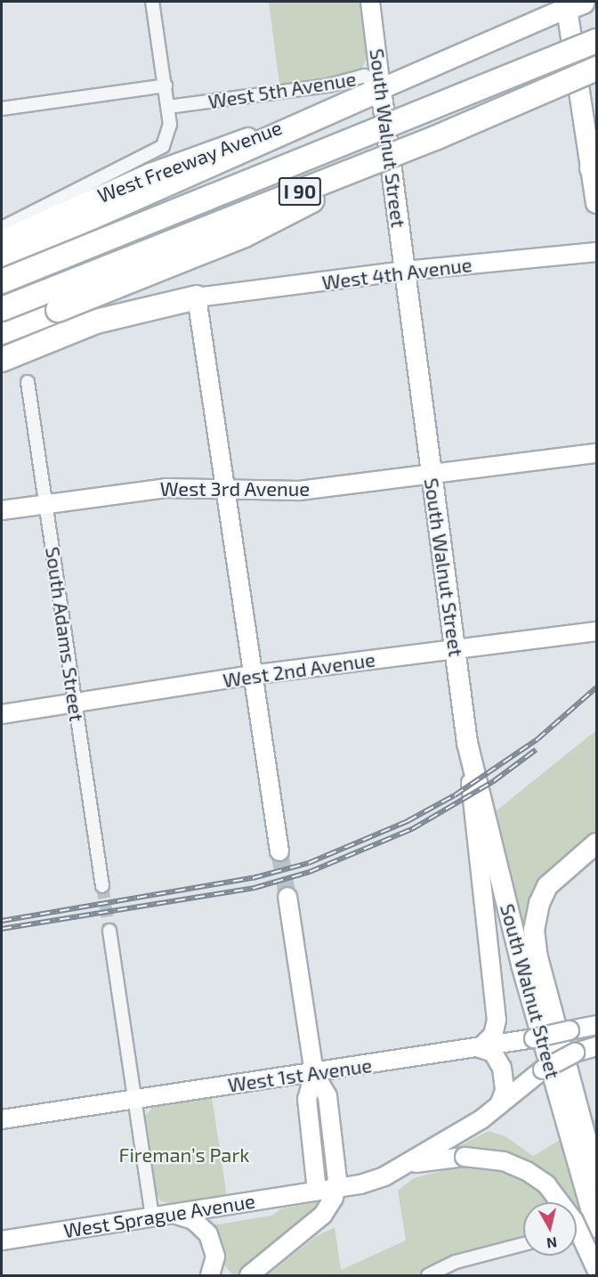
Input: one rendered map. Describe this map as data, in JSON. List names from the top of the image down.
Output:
{
  "streets": {
    "highway": ["I 90"],
    "main road": [
      "West 5th Avenue",
      "South Walnut Street",
      "West Freeway Avenue",
      "West 4th Avenue",
      "West 3rd Avenue",
      "West 2nd Avenue",
      "West 1st Avenue",
      "West Sprague Avenue"
    ],
    "street": ["South Adams Street"]
  },
  "crossings": [
    ["West 5th Avenue", "South Walnut Street"],
    ["West 5th Avenue", "West Freeway Avenue"],
    ["South Walnut Street", "West Freeway Avenue"],
    ["South Walnut Street", "West 4th Avenue"],
    ["South Walnut Street", "West 3rd Avenue"],
    ["South Walnut Street", "West 2nd Avenue"],
    ["West 3rd Avenue", "South Adams Street"],
    ["South Adams Street", "West 2nd Avenue"]
  ],
  "parks": ["Fireman’s Park"],
  "north": "bottom"
}
